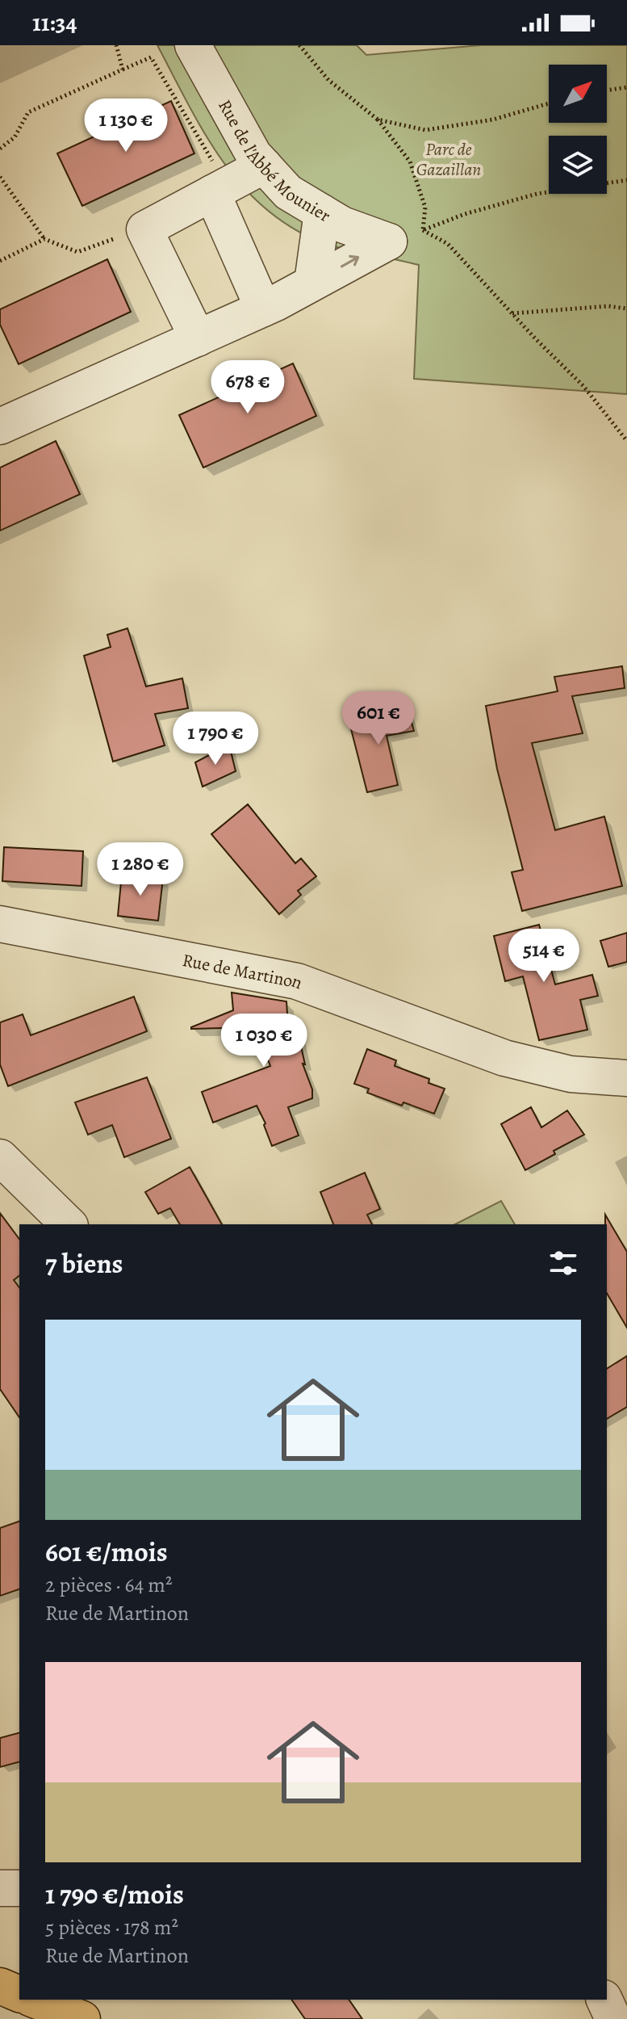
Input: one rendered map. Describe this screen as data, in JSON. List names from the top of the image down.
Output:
{
  "streets": {
    "street": ["Rue de l'Abbé Mounier", "Rue de Martinon"]
  },
  "parks": ["Parc de Gazaillan"],
  "north": "top right",
  "page": {
    "status": "11:34",
    "price": [
      "1 130 €",
      "678 €",
      "601 €",
      "1 790 €",
      "1 280 €",
      "514 €",
      "1 030 €"
    ],
    "heading": "7 biens",
    "list": [
      {
        "name": "601 €/mois",
        "note": "2 pièces · 64 m² · Rue de Martinon"
      },
      {
        "name": "1 790 €/mois",
        "note": "5 pièces · 178 m² · Rue de Martinon"
      }
    ]
  }
}
